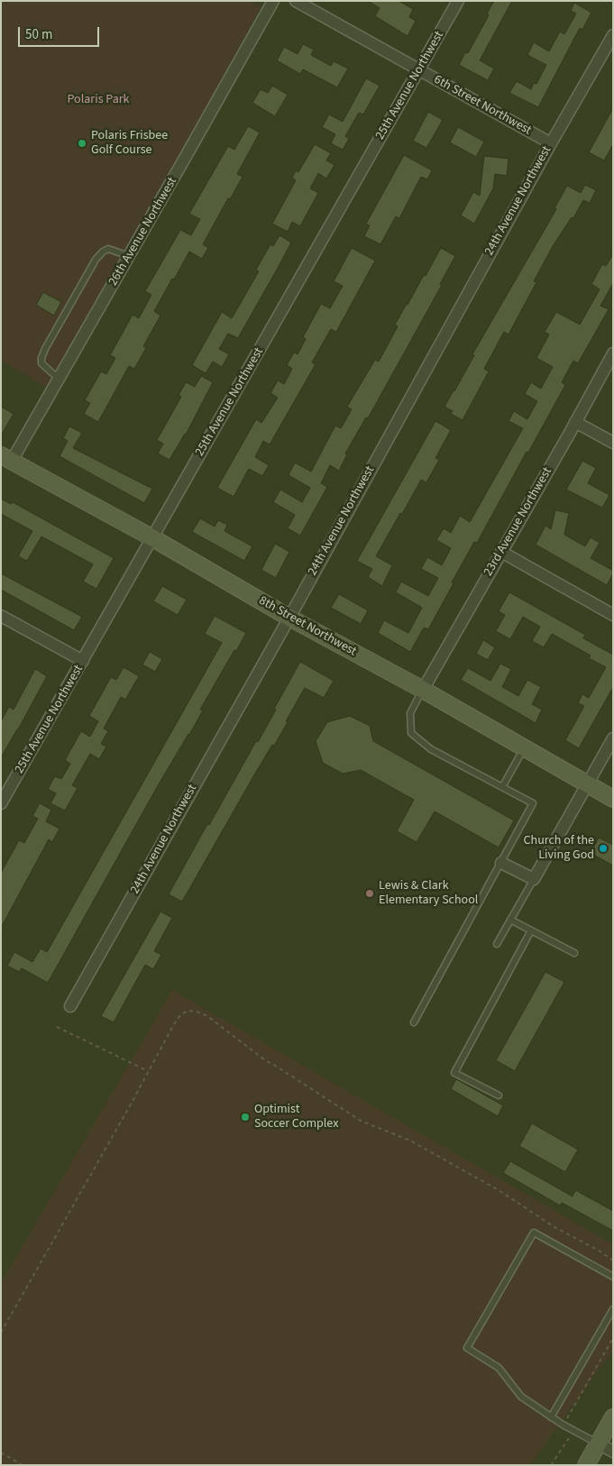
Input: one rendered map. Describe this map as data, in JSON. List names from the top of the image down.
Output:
{
  "streets": {
    "street": [
      "25th Avenue Northwest",
      "6th Street Northwest",
      "24th Avenue Northwest",
      "26th Avenue Northwest",
      "23rd Avenue Northwest",
      "8th Street Northwest"
    ]
  },
  "crossings": [
    ["25th Avenue Northwest", "6th Street Northwest"],
    ["25th Avenue Northwest", "8th Street Northwest"],
    ["6th Street Northwest", "24th Avenue Northwest"],
    ["24th Avenue Northwest", "8th Street Northwest"],
    ["26th Avenue Northwest", "8th Street Northwest"],
    ["23rd Avenue Northwest", "8th Street Northwest"]
  ],
  "parks": ["Polaris Park"],
  "places": [
    "Polaris Frisbee Golf Course",
    "Church of the Living God",
    "Lewis & Clark Elementary School",
    "Optimist Soccer Complex"
  ],
  "scale_bar": "50 m"
}
